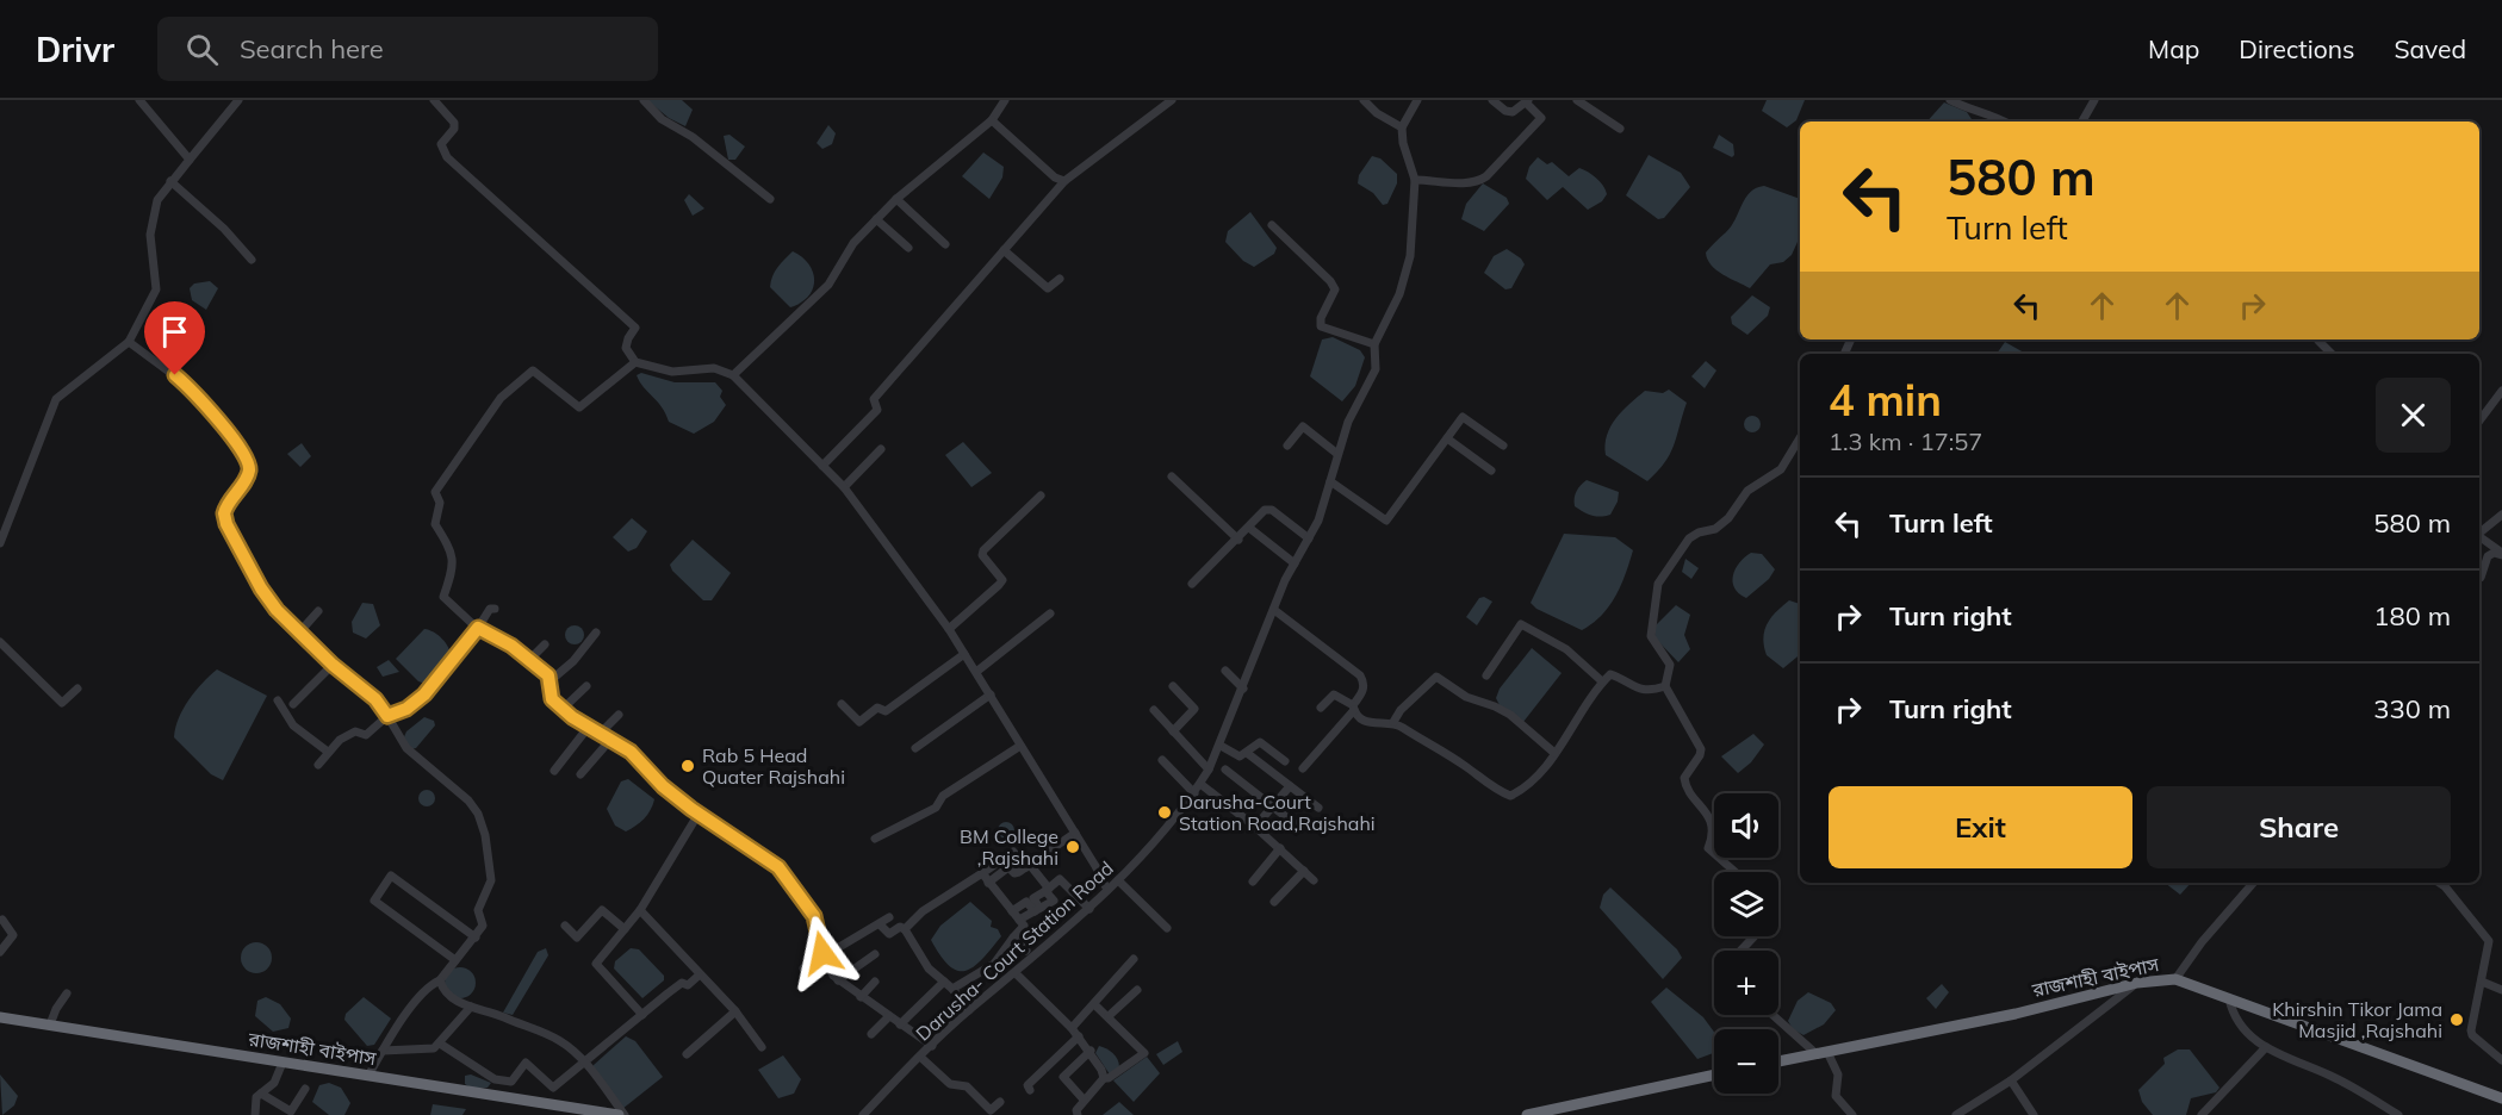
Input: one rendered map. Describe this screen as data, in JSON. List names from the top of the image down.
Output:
{
  "streets": {
    "highway": ["রাজশাহী বাইপাস"],
    "street": ["Darusha- Court Station Road"]
  },
  "places": [
    "Rab 5 Head Quater Rajshahi",
    "Darusha-Court Station Road,Rajshahi",
    "BM College ,Rajshahi",
    "Khirshin Tikor Jama Masjid ,Rajshahi"
  ],
  "page": {
    "header": "Drivr",
    "search": "Search here",
    "nav": ["Map", "Directions", "Saved"],
    "turn": ["580 m", "Turn left"],
    "heading": ["4 min", "1.3 km · 17:57"],
    "list": [
      {
        "name": "Turn left",
        "value": "580 m"
      },
      {
        "name": "Turn right",
        "value": "180 m"
      },
      {
        "name": "Turn right",
        "value": "330 m"
      }
    ],
    "buttons": ["Exit", "Share"],
    "map_buttons": ["+", "−"]
  }
}
